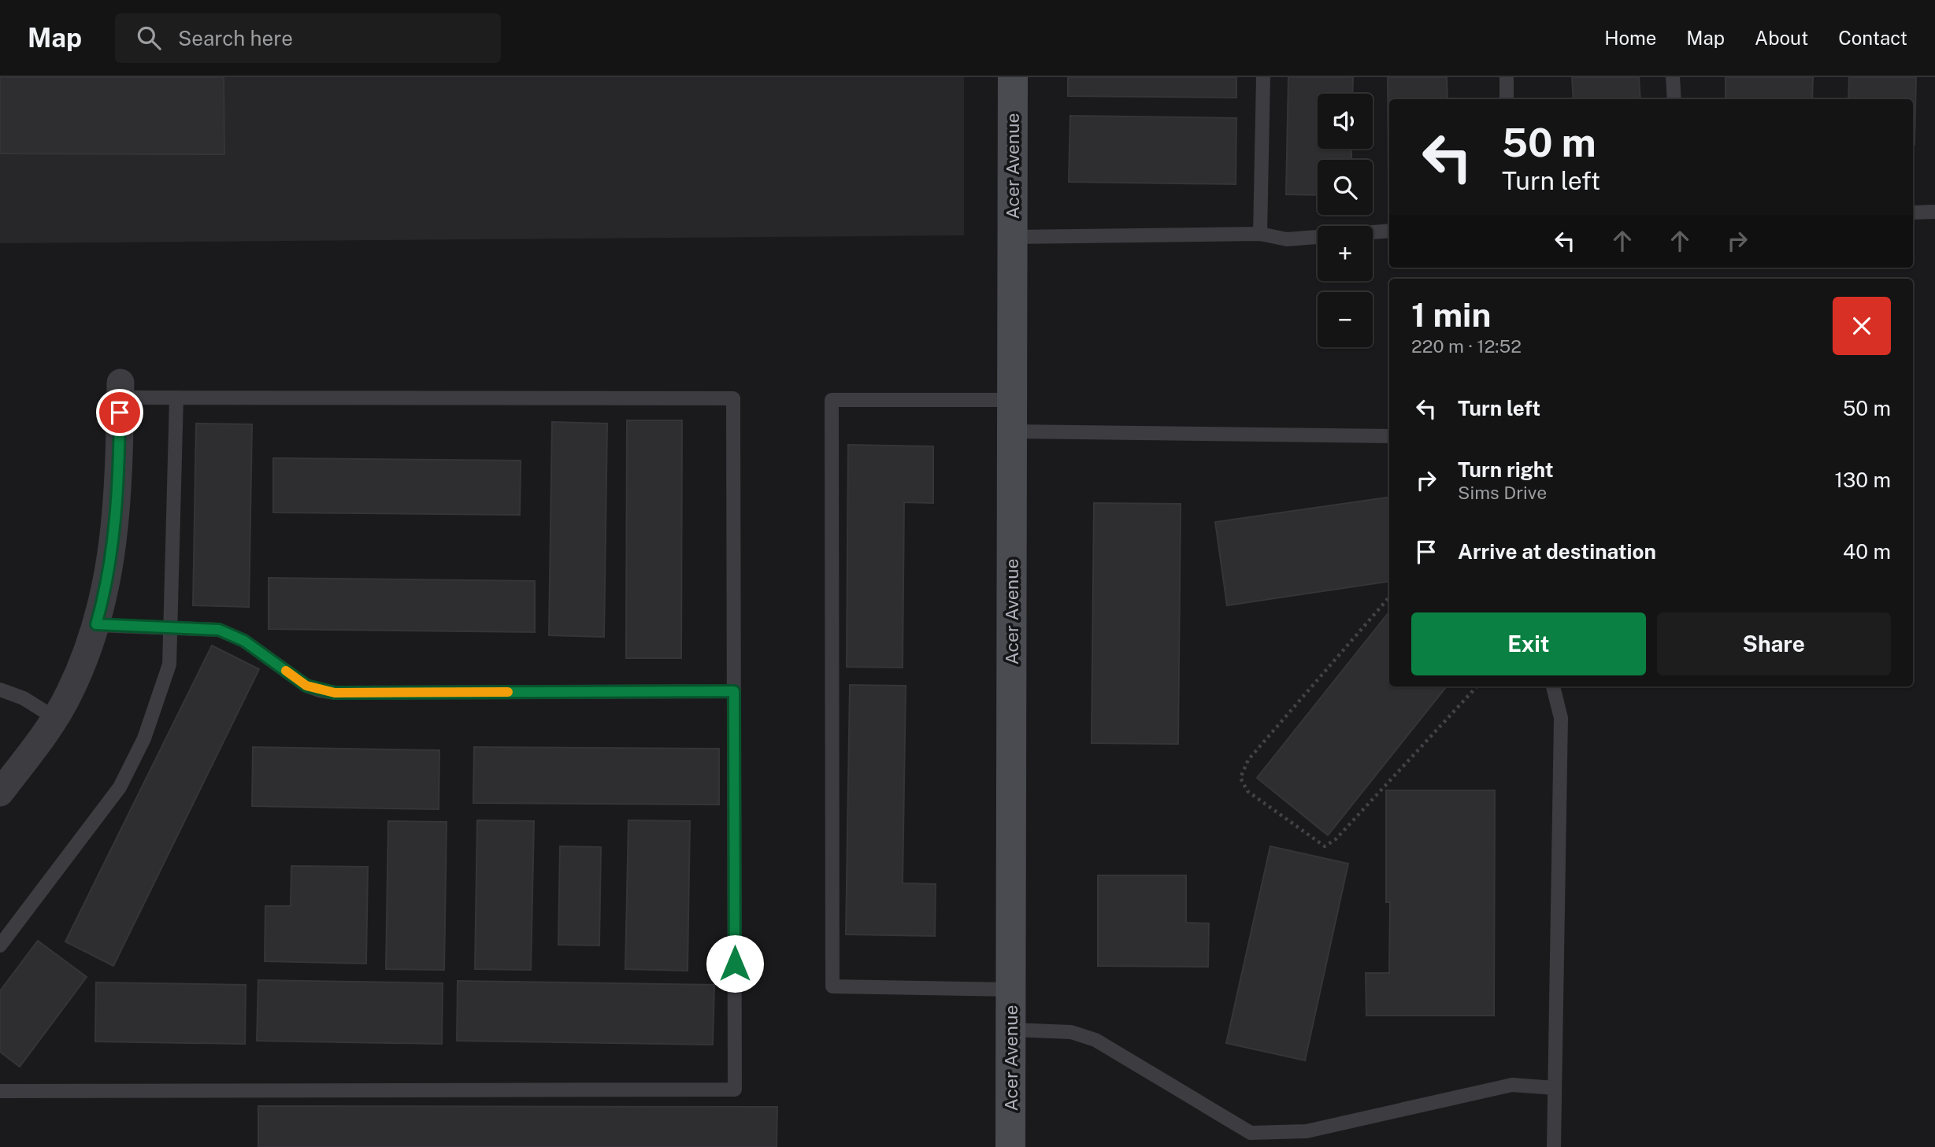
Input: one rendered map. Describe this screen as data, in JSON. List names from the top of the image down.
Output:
{
  "streets": {
    "street": ["Acer Avenue"]
  },
  "page": {
    "header": "Map",
    "search": "Search here",
    "nav": [
      "Home",
      "Map",
      "About",
      "Contact"
    ],
    "map_buttons": ["+", "−"],
    "turn": ["50 m", "Turn left"],
    "heading": ["1 min", "220 m · 12:52"],
    "list": [
      {
        "name": "Turn left",
        "value": "50 m"
      },
      {
        "name": "Turn right",
        "note": "Sims Drive",
        "value": "130 m"
      },
      {
        "name": "Arrive at destination",
        "value": "40 m"
      }
    ],
    "buttons": ["Exit", "Share"]
  }
}
